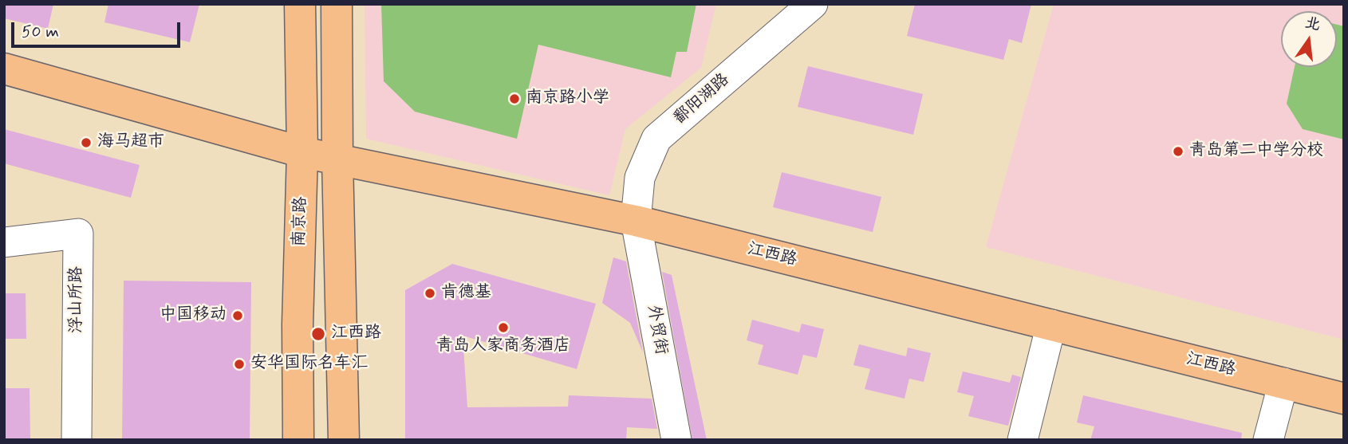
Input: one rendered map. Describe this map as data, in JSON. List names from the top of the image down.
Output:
{
  "streets": {
    "main road": ["南京路", "江西路"],
    "street": ["鄱阳湖路", "浮山所路", "外贸街"]
  },
  "crossings": [
    ["鄱阳湖路", "江西路"],
    ["鄱阳湖路", "外贸街"],
    ["南京路", "江西路"],
    ["江西路", "外贸街"]
  ],
  "places": [
    "南京路小学",
    "海马超市",
    "青岛第二中学分校",
    "肯德基",
    "中国移动",
    "青岛人家商务酒店",
    "江西路",
    "安华国际名车汇"
  ],
  "scale_bar": "50 m",
  "north": "top"
}
